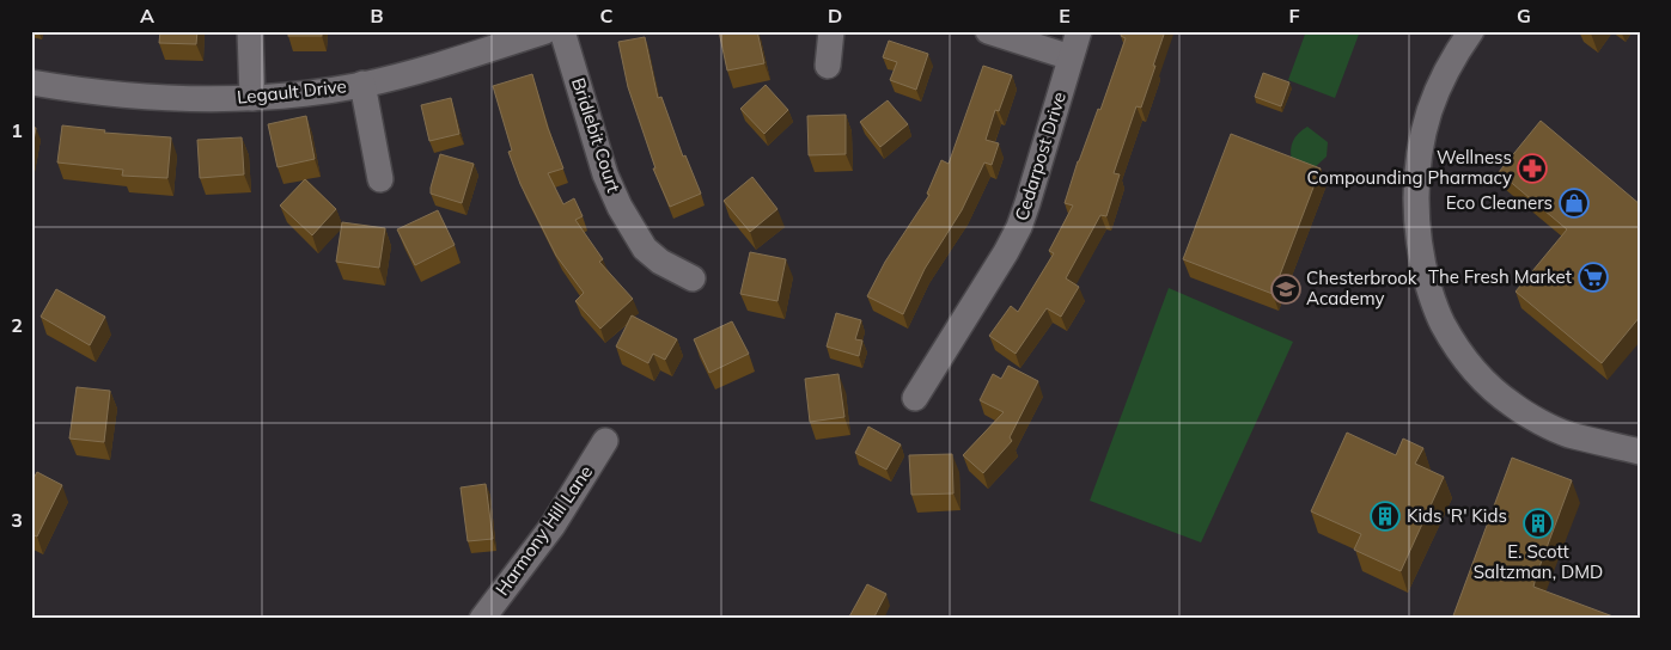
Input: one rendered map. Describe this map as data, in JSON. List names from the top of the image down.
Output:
{
  "streets": {
    "street": [
      "Legault Drive",
      "Bridlebit Court",
      "Cedarpost Drive",
      "Harmony Hill Lane"
    ]
  },
  "places": {
    "pharmacy": ["Wellness Compounding Pharmacy"],
    "shop": ["Eco Cleaners"],
    "supermarket": ["The Fresh Market"],
    "school or university": ["Chesterbrook Academy"],
    "building": ["Kids 'R' Kids", "E. Scott Saltzman, DMD"]
  },
  "grid": {
    "columns": [
      "A",
      "B",
      "C",
      "D",
      "E",
      "F",
      "G"
    ],
    "rows": ["1", "2", "3"]
  }
}
